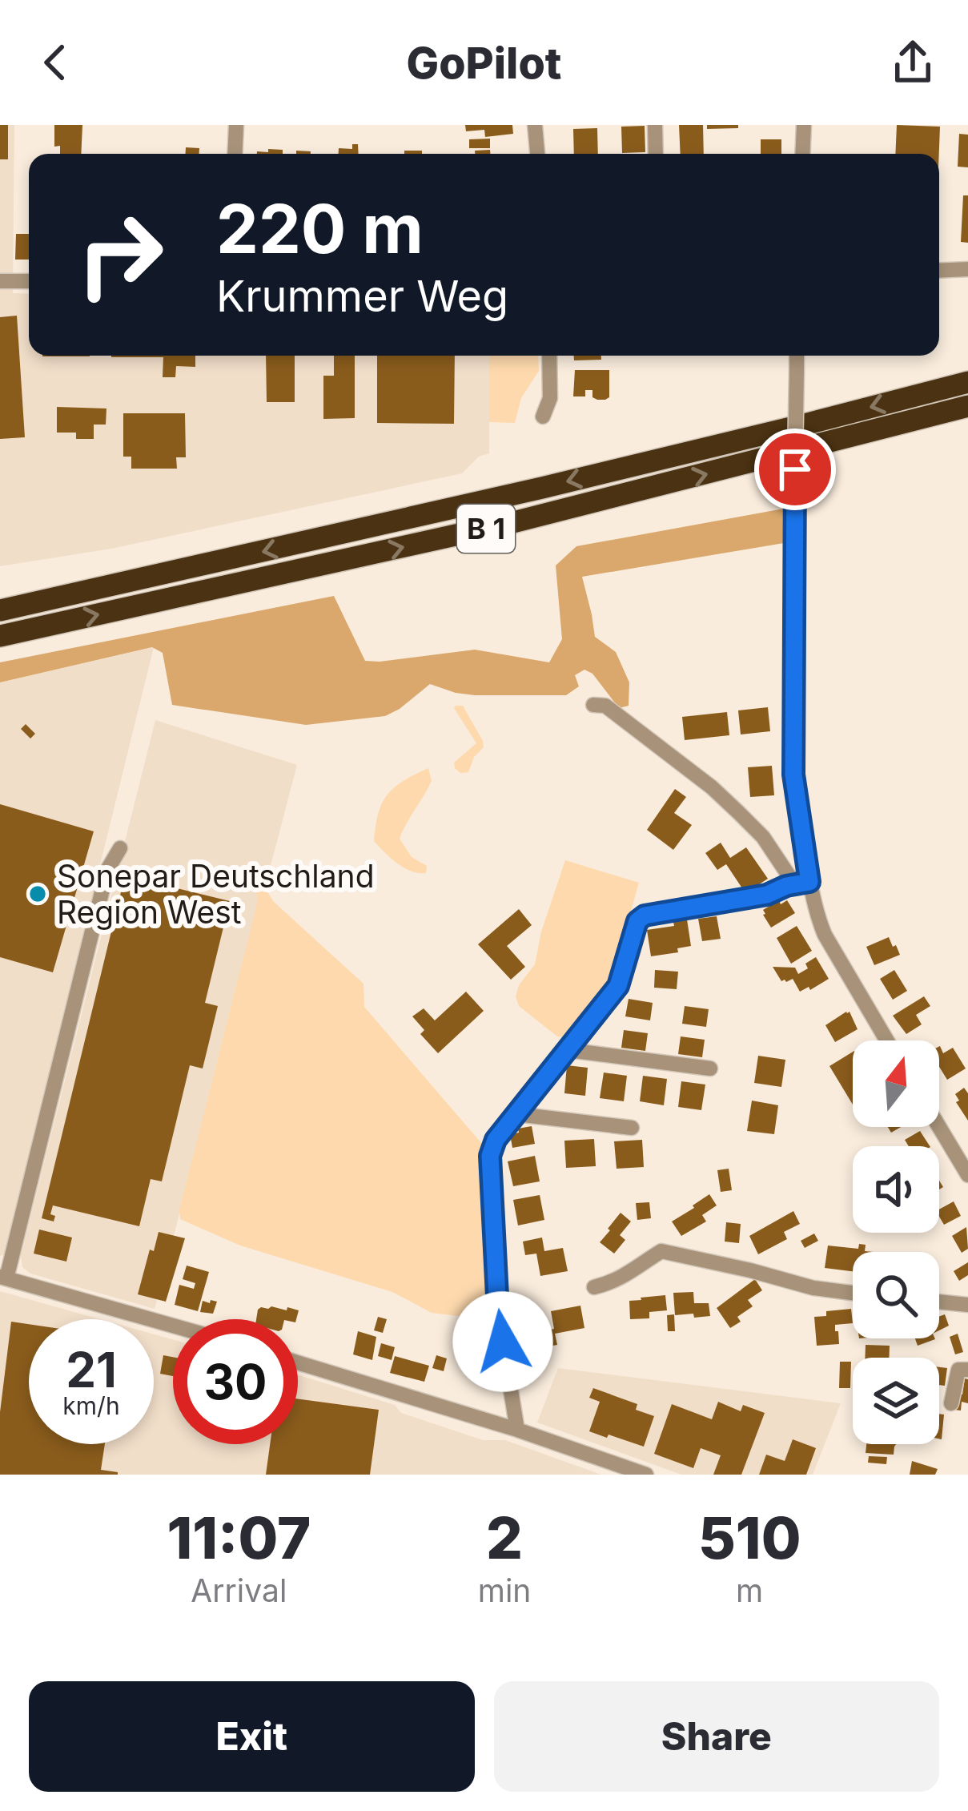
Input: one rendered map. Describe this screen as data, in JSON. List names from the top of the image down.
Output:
{
  "streets": {
    "highway": ["B 1"]
  },
  "places": ["Sonepar Deutschland Region West"],
  "north": "top",
  "page": {
    "header": "GoPilot",
    "turn": ["220 m", "Krummer Weg"],
    "speed": "21 km/h",
    "limit": "30",
    "eta": [
      "11:07",
      "Arrival",
      "2",
      "min",
      "510",
      "m"
    ],
    "buttons": ["Exit", "Share"]
  }
}
